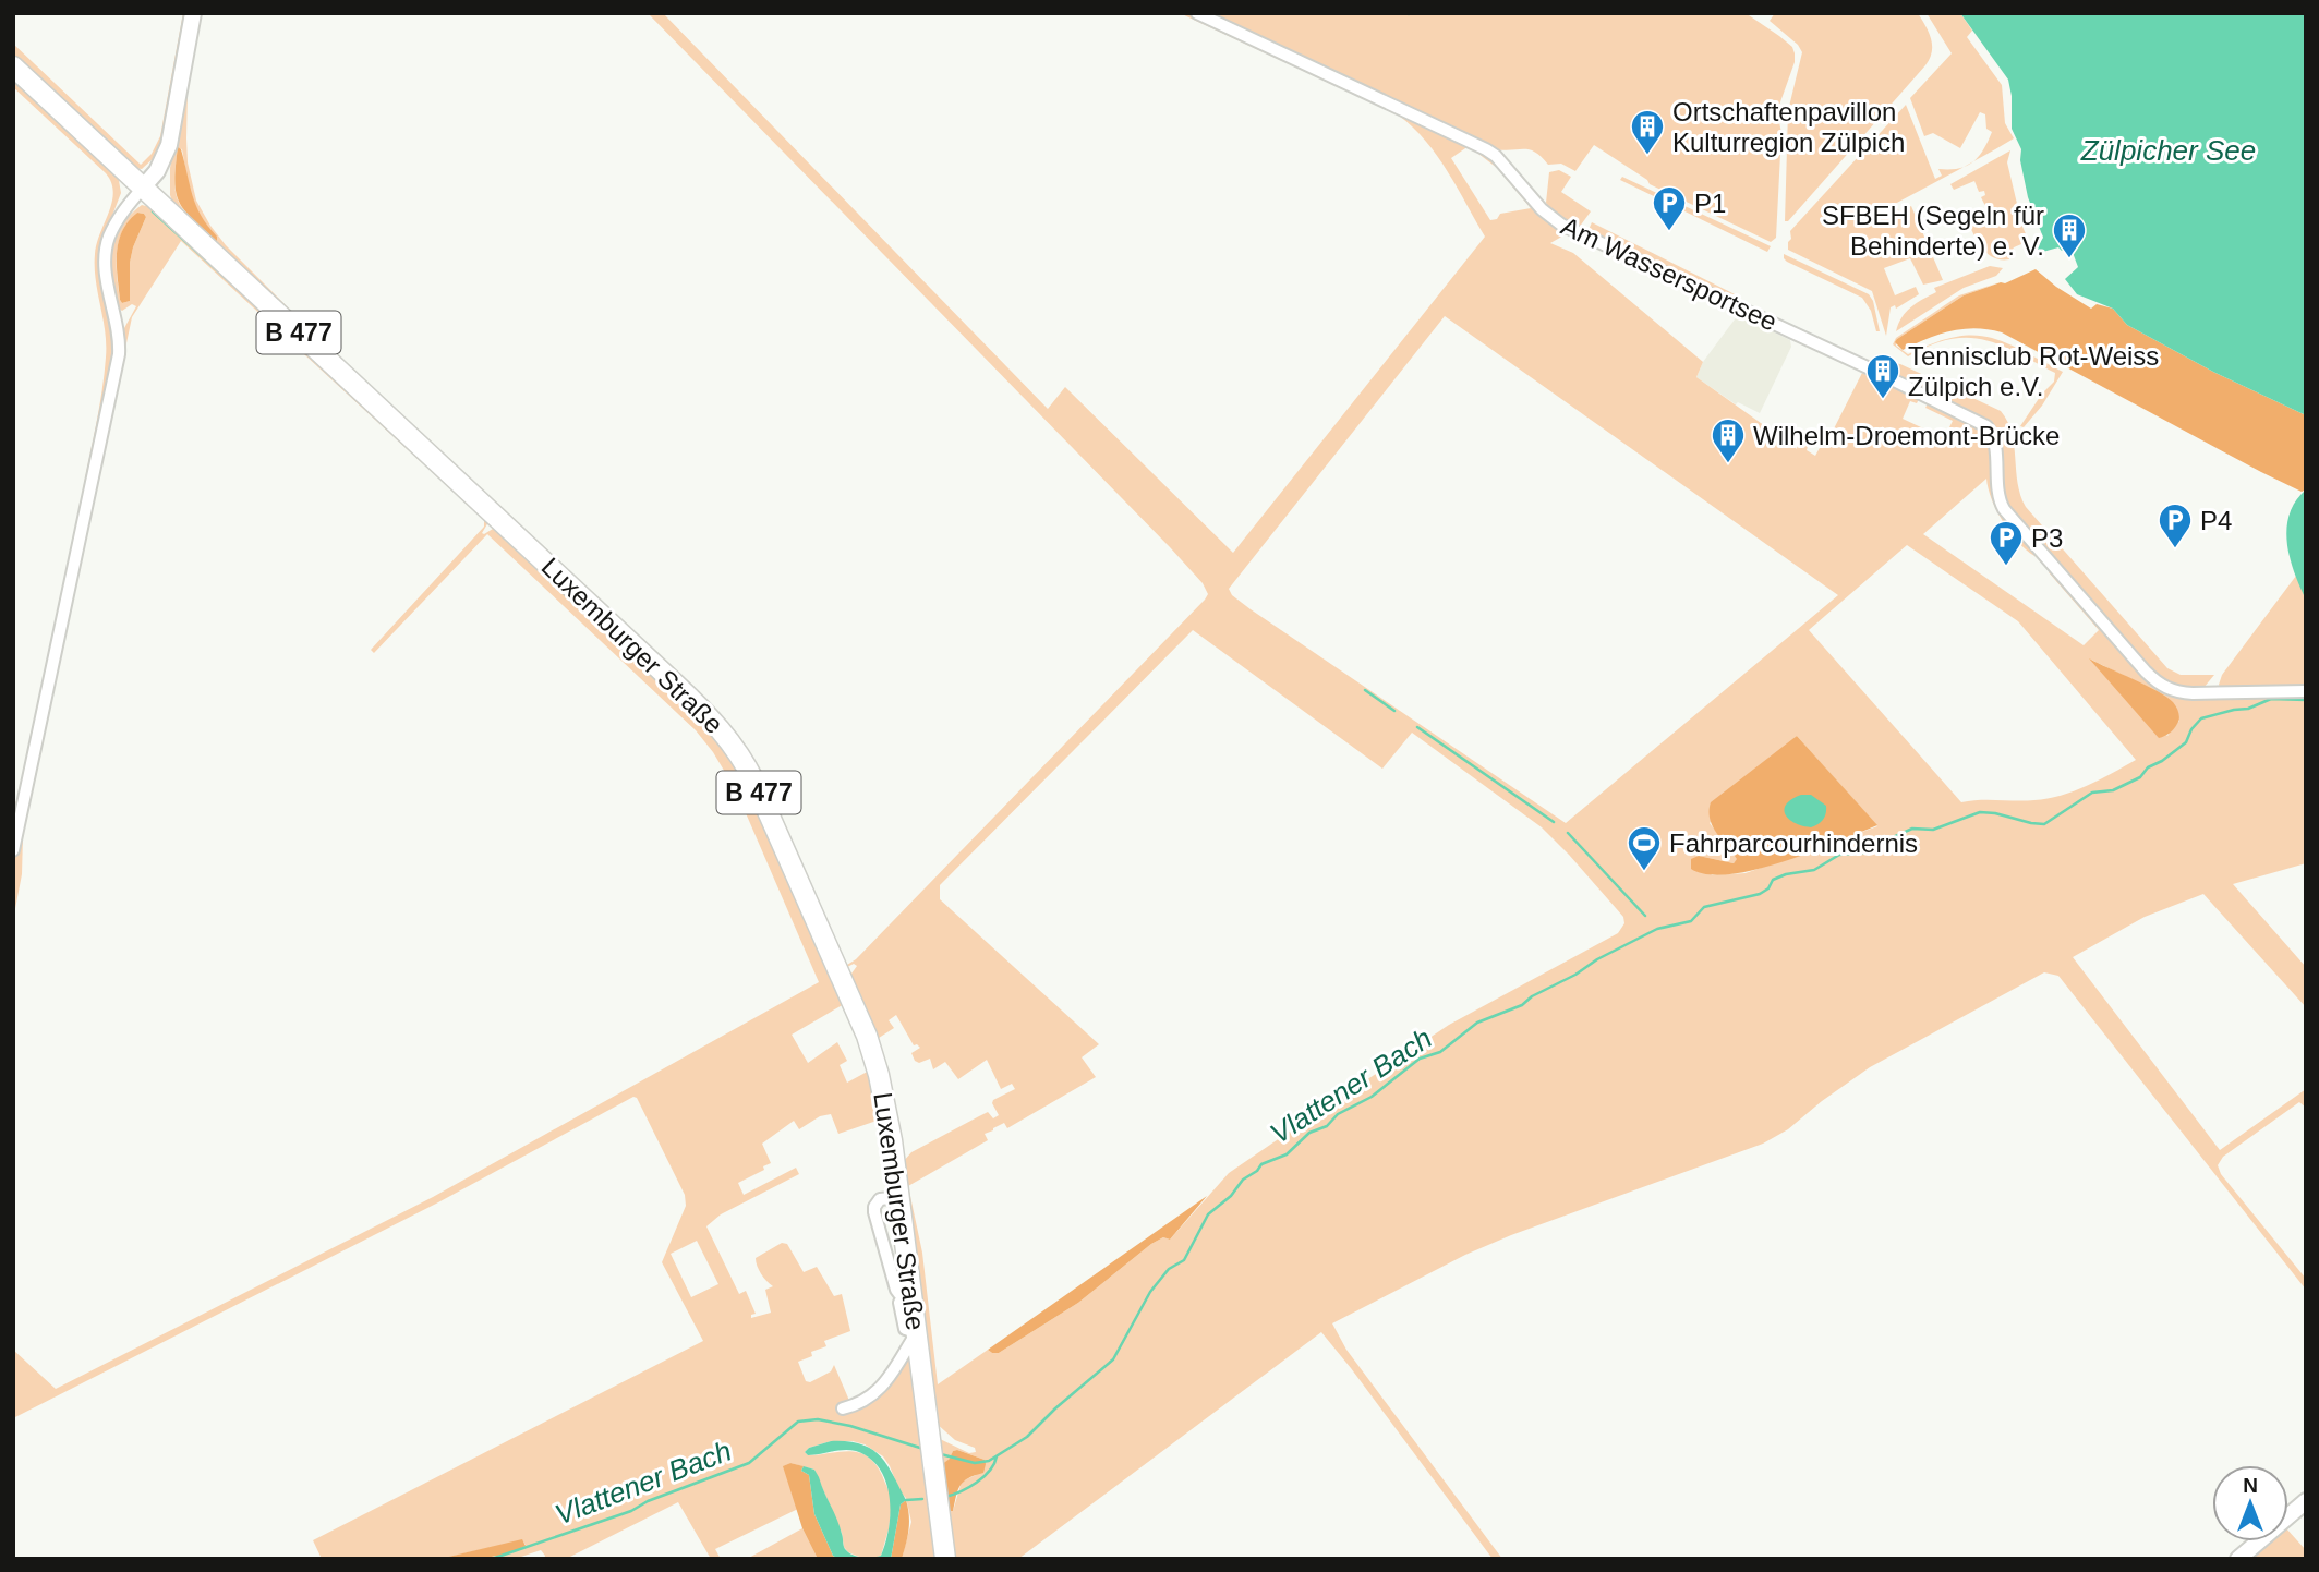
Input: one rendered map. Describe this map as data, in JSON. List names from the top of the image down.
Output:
{
  "streets": {
    "main road": ["B 477", "Luxemburger Straße"],
    "street": ["Am Wassersportsee"]
  },
  "crossings": [
    ["B 477", "Luxemburger Straße"]
  ],
  "water": ["Zülpicher See", "Vlattener Bach"],
  "places": {
    "building": [
      "Ortschaftenpavillon Kulturregion Zülpich",
      "SFBEH (Segeln für Behinderte) e. V.",
      "Tennisclub Rot-Weiss Zülpich e.V.",
      "Wilhelm-Droemont-Brücke"
    ],
    "parking": ["P1", "P4", "P3"],
    "sports": ["Fahrparcourhindernis"]
  },
  "north": "top"
}
